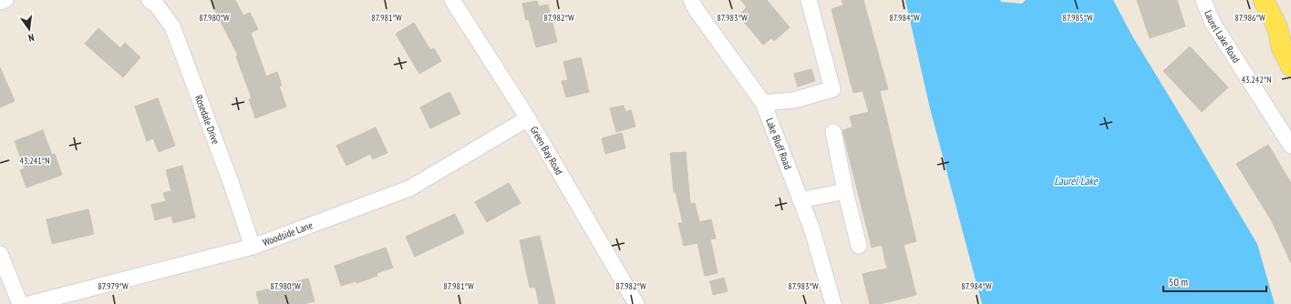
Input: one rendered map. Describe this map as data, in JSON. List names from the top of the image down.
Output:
{
  "streets": {
    "street": [
      "Laurel Lake Road",
      "Rosedale Drive",
      "Lake Bluff Road",
      "Green Bay Road",
      "Woodside Lane"
    ]
  },
  "crossings": [
    ["Rosedale Drive", "Woodside Lane"],
    ["Green Bay Road", "Woodside Lane"]
  ],
  "water": ["Laurel Lake"],
  "scale_bar": "50 m",
  "north": "bottom",
  "coordinates": [
    "87.980°W",
    "87.981°W",
    "87.982°W",
    "87.983°W",
    "87.984°W",
    "87.985°W",
    "87.986°W",
    "43.242°N",
    "43.241°N",
    "87.979°W"
  ]
}
